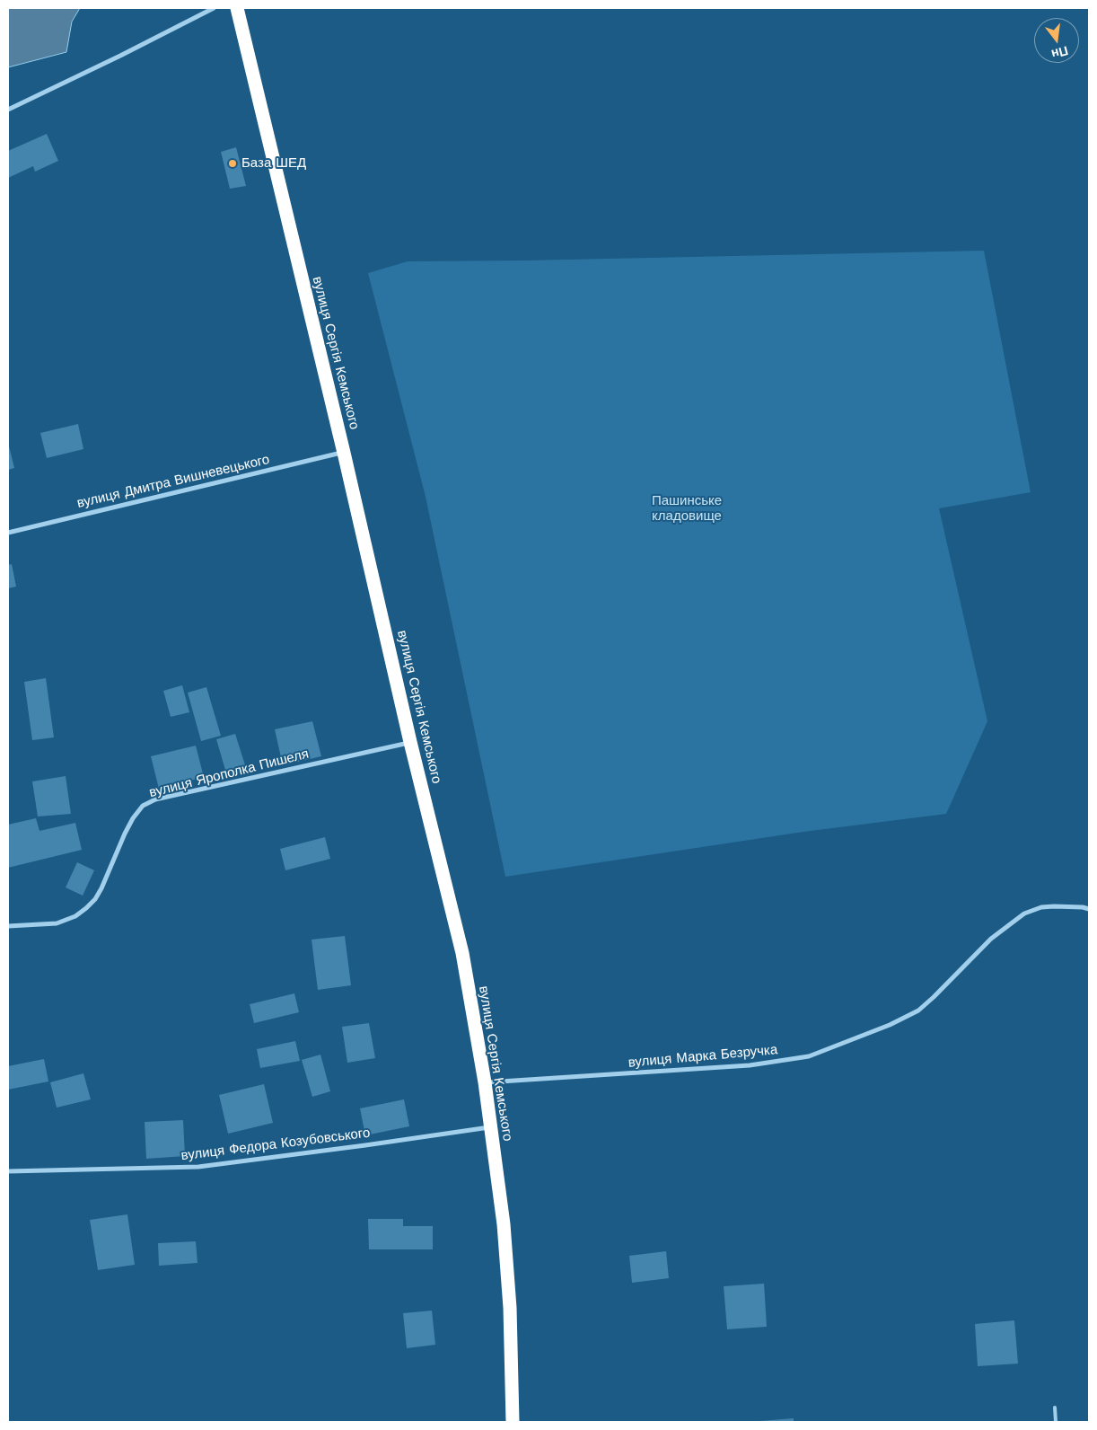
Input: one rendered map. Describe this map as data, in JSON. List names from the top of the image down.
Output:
{
  "streets": {
    "highway": ["вулиця Сергія Кемського"],
    "street": [
      "вулиця Дмитра Вишневецького",
      "вулиця Ярополка Пишеля",
      "вулиця Марка Безручка",
      "вулиця Федора Козубовського"
    ]
  },
  "crossings": [
    ["вулиця Сергія Кемського", "вулиця Дмитра Вишневецького"],
    ["вулиця Сергія Кемського", "вулиця Ярополка Пишеля"],
    ["вулиця Сергія Кемського", "вулиця Марка Безручка"],
    ["вулиця Сергія Кемського", "вулиця Федора Козубовського"]
  ],
  "parks": ["Пашинське кладовище"],
  "places": ["База ШЕД"],
  "north": "bottom"
}
